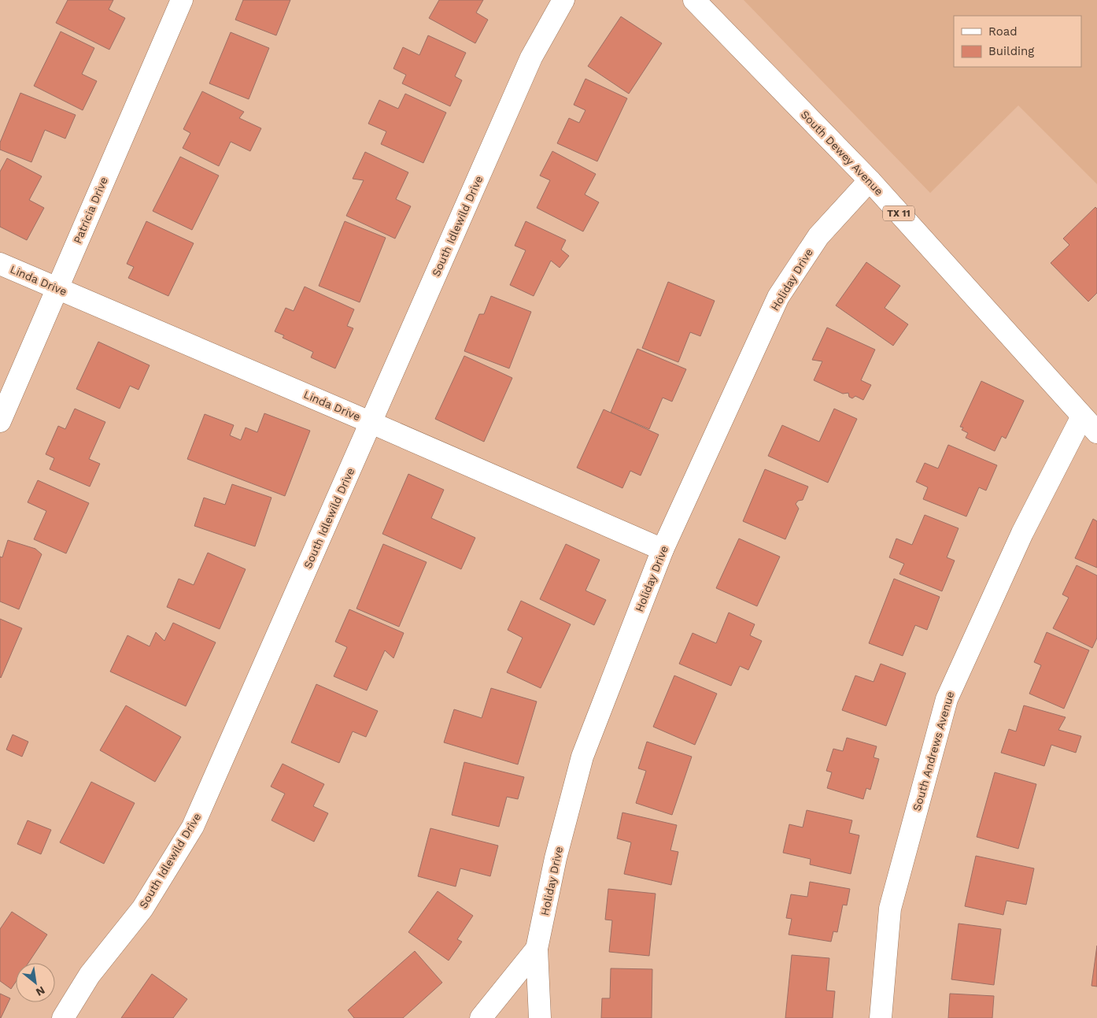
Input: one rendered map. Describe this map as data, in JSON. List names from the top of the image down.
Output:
{
  "streets": {
    "street": [
      "South Dewey Avenue",
      "Patricia Drive",
      "TX 11",
      "South Idlewild Drive",
      "Holiday Drive",
      "Linda Drive",
      "South Andrews Avenue"
    ]
  },
  "crossings": [
    ["South Dewey Avenue", "Holiday Drive"],
    ["South Dewey Avenue", "South Andrews Avenue"],
    ["Patricia Drive", "Linda Drive"],
    ["South Idlewild Drive", "Linda Drive"],
    ["Holiday Drive", "Linda Drive"]
  ],
  "legend": ["Road", "Building"],
  "north": "bottom right"
}
